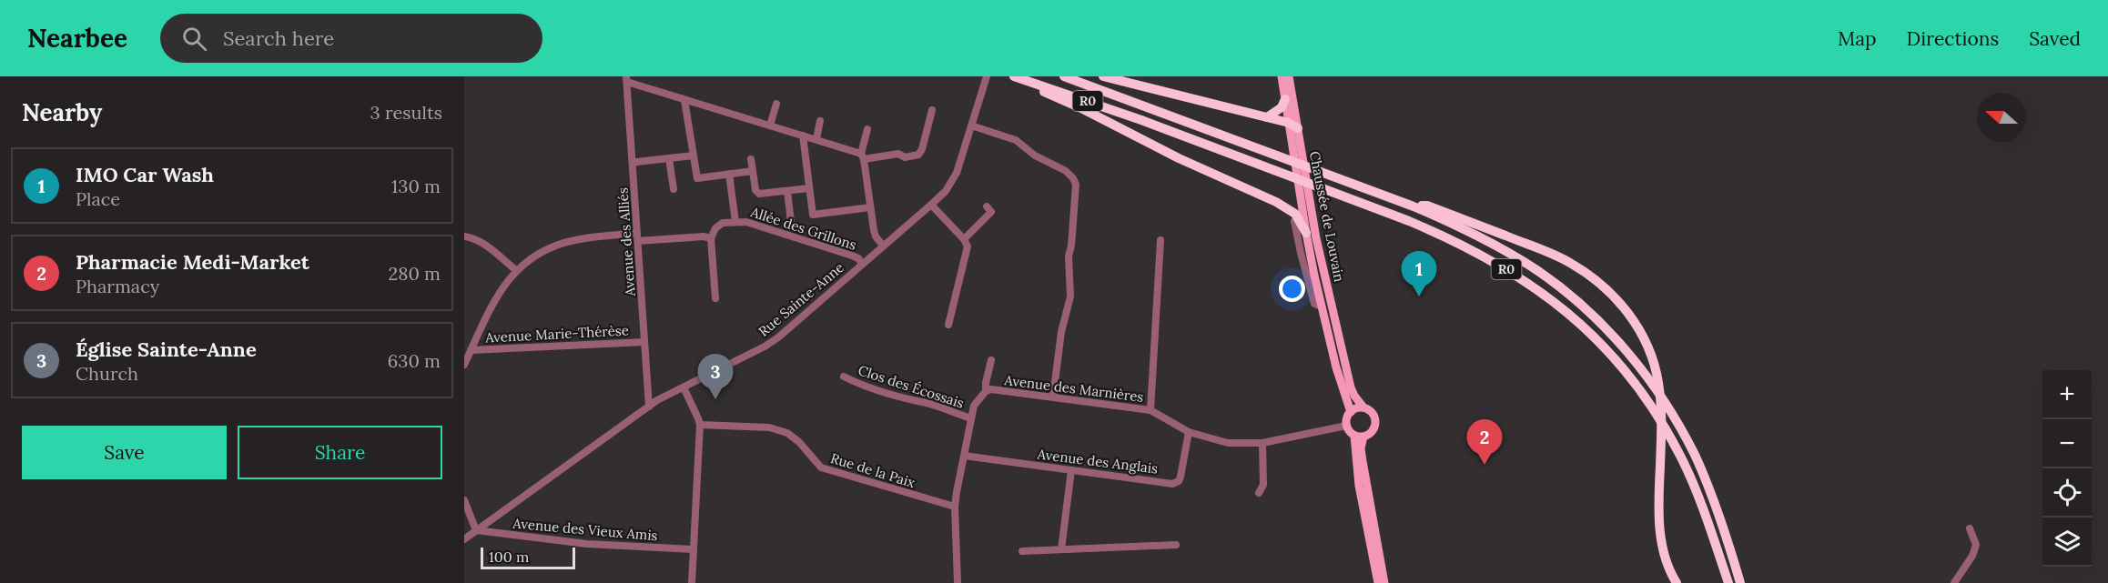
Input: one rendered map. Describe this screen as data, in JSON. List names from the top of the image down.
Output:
{
  "streets": {
    "highway": ["R0"],
    "main road": ["Chaussée de Louvain"],
    "street": [
      "Allée des Grillons",
      "Avenue des Alliés",
      "Rue Sainte-Anne",
      "Avenue Marie-Thérèse",
      "Clos des Écossais",
      "Avenue des Marnières",
      "Avenue des Anglais",
      "Rue de la Paix",
      "Avenue des Vieux Amis"
    ]
  },
  "crossings": [
    ["Chaussée de Louvain", "Avenue des Marnières"],
    ["Allée des Grillons", "Rue Sainte-Anne"],
    ["Avenue des Alliés", "Rue Sainte-Anne"],
    ["Avenue des Alliés", "Avenue Marie-Thérèse"],
    ["Rue Sainte-Anne", "Avenue des Vieux Amis"],
    ["Avenue des Marnières", "Avenue des Anglais"]
  ],
  "scale_bar": "100 m",
  "north": "left",
  "page": {
    "header": "Nearbee",
    "search": "Search here",
    "nav": ["Map", "Directions", "Saved"],
    "heading": ["Nearby", "3 results"],
    "list": [
      {
        "mark": "1",
        "name": "IMO Car Wash",
        "note": "Place",
        "value": "130 m"
      },
      {
        "mark": "2",
        "name": "Pharmacie Medi-Market",
        "note": "Pharmacy",
        "value": "280 m"
      },
      {
        "mark": "3",
        "name": "Église Sainte-Anne",
        "note": "Church",
        "value": "630 m"
      }
    ],
    "pins": ["1", "3", "2"],
    "map_buttons": ["+", "−"],
    "buttons": ["Save", "Share"],
    "scale": "100 m"
  }
}
